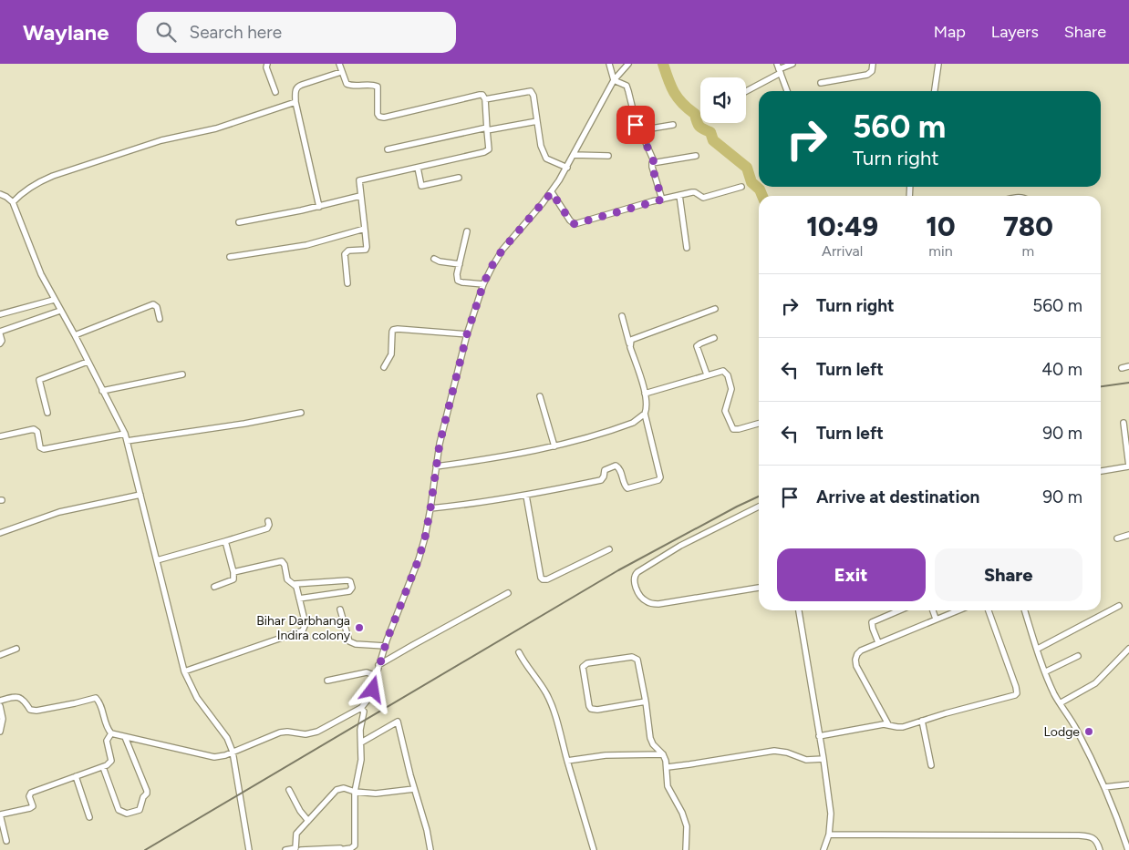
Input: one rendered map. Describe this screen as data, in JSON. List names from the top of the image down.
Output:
{
  "places": ["Bihar Darbhanga Indira colony", "Lodge"],
  "page": {
    "header": "Waylane",
    "search": "Search here",
    "nav": ["Map", "Layers", "Share"],
    "turn": ["560 m", "Turn right"],
    "eta": [
      "10:49",
      "Arrival",
      "10",
      "min",
      "780",
      "m"
    ],
    "list": [
      {
        "name": "Turn right",
        "value": "560 m"
      },
      {
        "name": "Turn left",
        "value": "40 m"
      },
      {
        "name": "Turn left",
        "value": "90 m"
      },
      {
        "name": "Arrive at destination",
        "value": "90 m"
      }
    ],
    "buttons": ["Exit", "Share"]
  }
}
